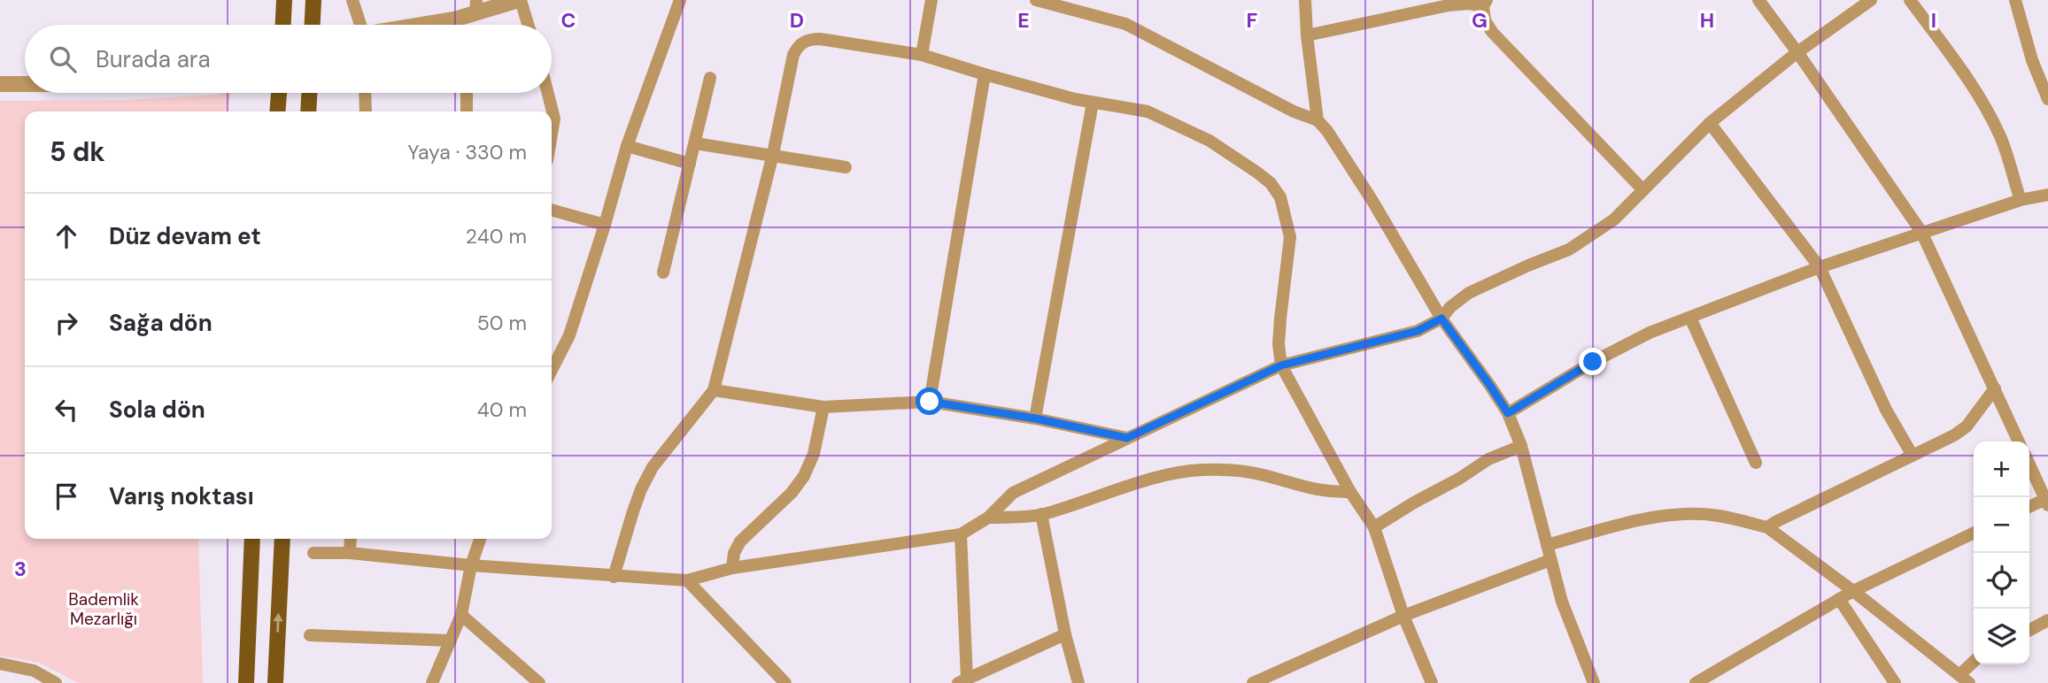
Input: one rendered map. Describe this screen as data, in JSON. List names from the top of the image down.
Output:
{
  "parks": ["Bademlik Mezarlığı"],
  "page": {
    "search": "Burada ara",
    "heading": ["5 dk", "Yaya · 330 m"],
    "list": [
      ["Düz devam et", "240 m"],
      ["Sağa dön", "50 m"],
      ["Sola dön", "40 m"],
      "Varış noktası"
    ],
    "map_buttons": ["+", "−"]
  },
  "grid": {
    "columns": [
      "C",
      "D",
      "E",
      "F",
      "G",
      "H",
      "I"
    ],
    "rows": ["3"]
  }
}
